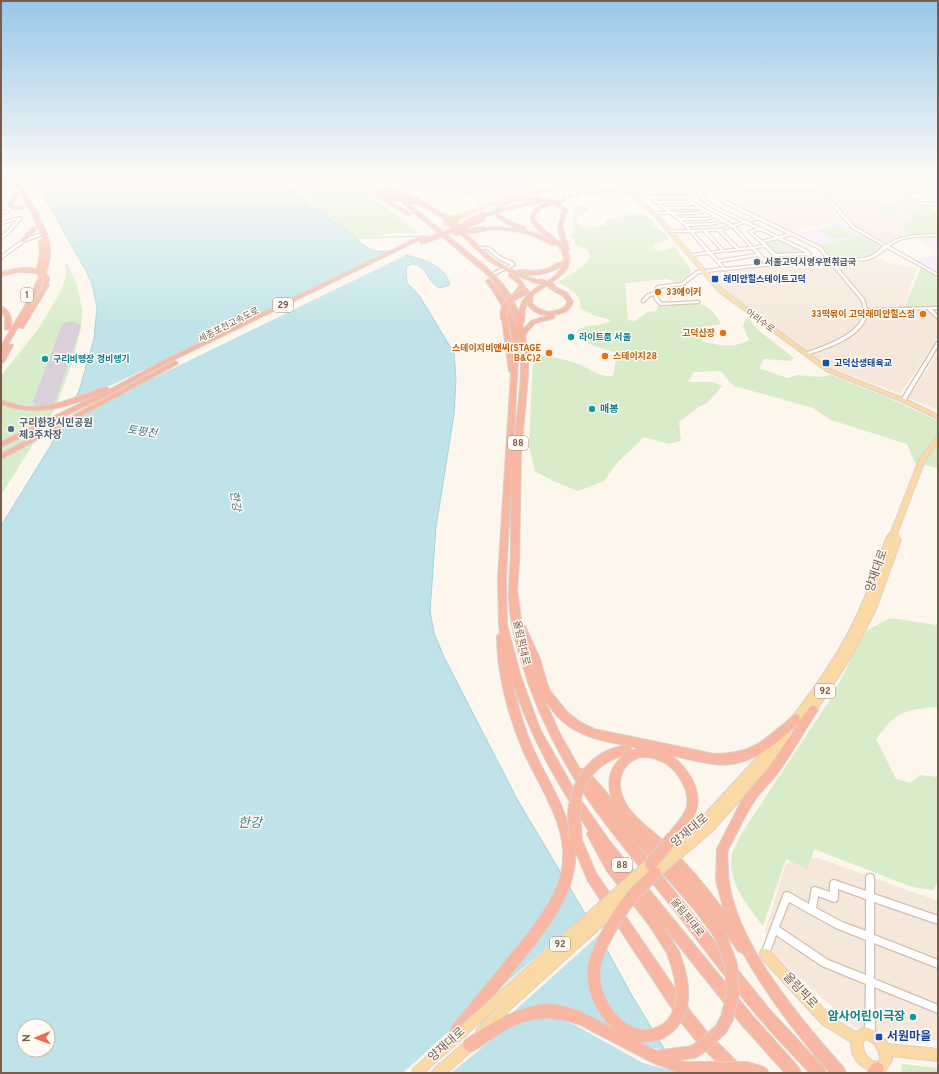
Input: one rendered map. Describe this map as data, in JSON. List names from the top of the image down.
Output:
{
  "streets": {
    "highway": [
      "1",
      "29",
      "세종포천고속도로",
      "88",
      "올림픽대로"
    ],
    "main road": [
      "아리수로",
      "양재대로",
      "92",
      "올림픽로"
    ]
  },
  "water": ["토평천", "한강"],
  "places": {
    "other": [
      "서울고덕시영우편취급국",
      "33에이커",
      "33떡볶이 고덕래미안힐스점",
      "고덕산장",
      "라이트룸 서울",
      "스테이지비앤씨(STAGE B&C)2",
      "스테이지28",
      "구리비행장 경비행기",
      "매봉",
      "구리한강시민공원 제3주차장",
      "암사어린이극장"
    ],
    "transit": ["래미안힐스테이트고덕", "고덕산생태육교", "서원마을"]
  },
  "north": "left"
}
